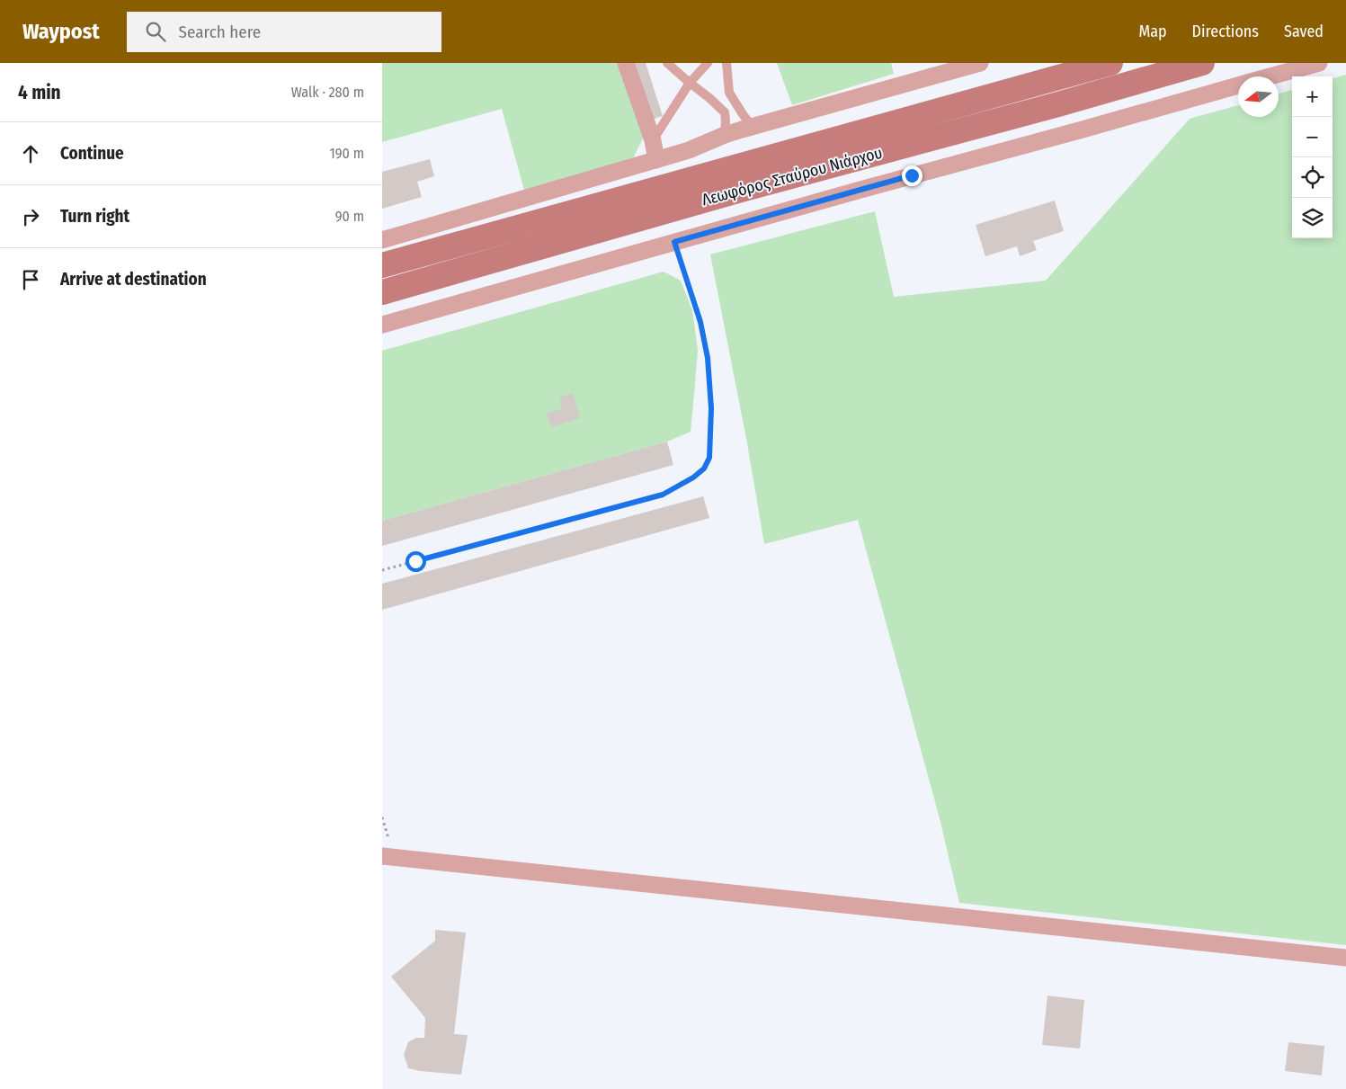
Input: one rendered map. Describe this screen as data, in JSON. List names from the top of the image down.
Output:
{
  "streets": {
    "main road": ["Λεωφόρος Σταύρου Νιάρχου"]
  },
  "north": "left",
  "page": {
    "header": "Waypost",
    "search": "Search here",
    "nav": ["Map", "Directions", "Saved"],
    "heading": ["4 min", "Walk · 280 m"],
    "map_buttons": ["+", "−"],
    "list": [
      ["Continue", "190 m"],
      ["Turn right", "90 m"],
      "Arrive at destination"
    ]
  }
}
